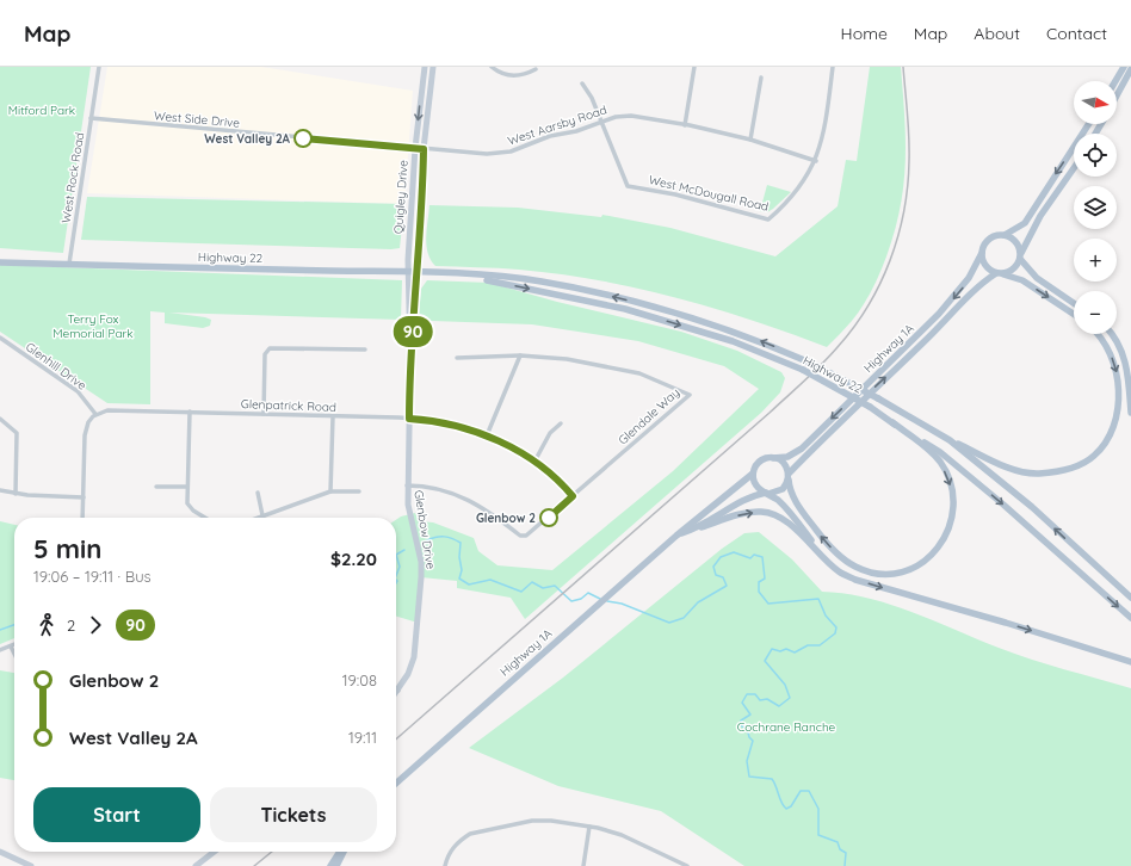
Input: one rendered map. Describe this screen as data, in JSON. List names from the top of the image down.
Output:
{
  "streets": {
    "main road": ["Highway 22", "Highway 1A"],
    "street": [
      "West Side Drive",
      "West Aarsby Road",
      "West Rock Road",
      "West McDougall Road",
      "Quigley Drive",
      "Glenhill Drive",
      "Glenpatrick Road",
      "Glendale Way",
      "Glenbow Drive"
    ]
  },
  "crossings": [
    ["West Side Drive", "West Aarsby Road"],
    ["West Side Drive", "West Rock Road"],
    ["West Side Drive", "Quigley Drive"],
    ["West Aarsby Road", "West McDougall Road"],
    ["West Aarsby Road", "Quigley Drive"],
    ["West Rock Road", "Highway 22"],
    ["Quigley Drive", "Highway 22"],
    ["Quigley Drive", "Glenbow Drive"],
    ["Highway 22", "Glenbow Drive"],
    ["Glenhill Drive", "Glenpatrick Road"],
    ["Glenpatrick Road", "Glendale Way"],
    ["Glenpatrick Road", "Glenbow Drive"],
    ["Glendale Way", "Glenbow Drive"]
  ],
  "parks": ["Mitford Park", "Terry Fox Memorial Park", "Cochrane Ranche"],
  "places": ["West Valley 2A", "Glenbow 2"],
  "lines": ["bus line 90"],
  "north": "right",
  "page": {
    "header": "Map",
    "nav": [
      "Home",
      "Map",
      "About",
      "Contact"
    ],
    "on_map": "90",
    "map_buttons": ["+", "−"],
    "heading": ["5 min", "19:06 – 19:11 · Bus", "$2.20"],
    "legs": ["2", "90"],
    "list": [
      {
        "name": "Glenbow 2",
        "value": "19:08"
      },
      {
        "name": "West Valley 2A",
        "value": "19:11"
      }
    ],
    "buttons": ["Start", "Tickets"]
  }
}
